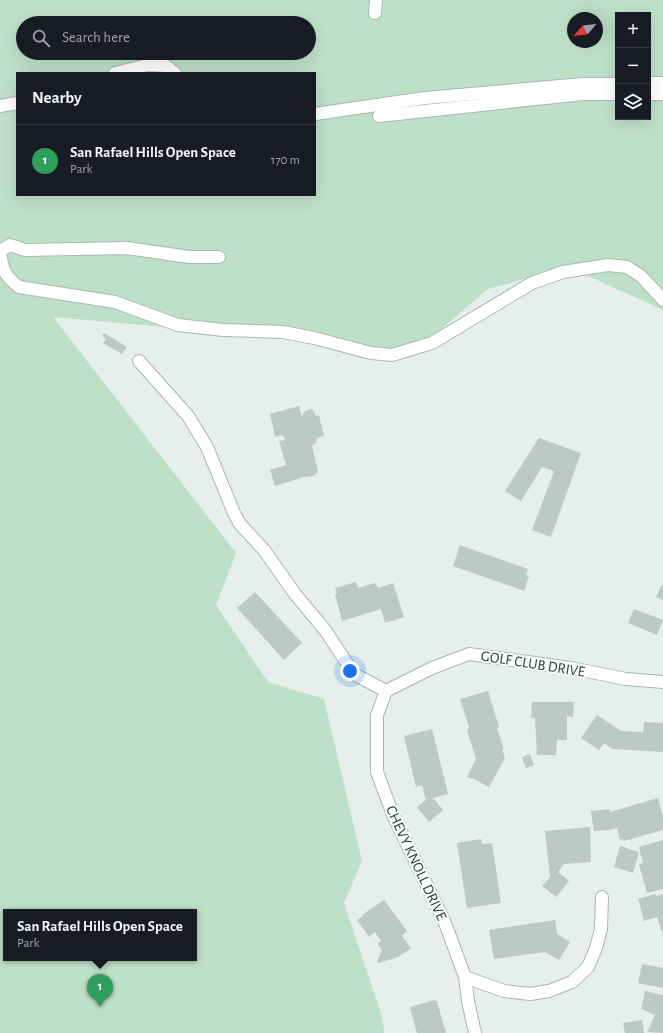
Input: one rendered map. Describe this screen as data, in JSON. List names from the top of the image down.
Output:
{
  "streets": {
    "street": ["GOLF CLUB DRIVE", "CHEVY KNOLL DRIVE"]
  },
  "crossings": [
    ["GOLF CLUB DRIVE", "CHEVY KNOLL DRIVE"]
  ],
  "north": "bottom left",
  "page": {
    "map_buttons": ["+", "−"],
    "search": "Search here",
    "heading": "Nearby",
    "list": [
      {
        "mark": "1",
        "name": "San Rafael Hills Open Space",
        "note": "Park",
        "value": "170 m"
      }
    ],
    "popup": ["San Rafael Hills Open Space", "Park"],
    "pins": "1"
  }
}
